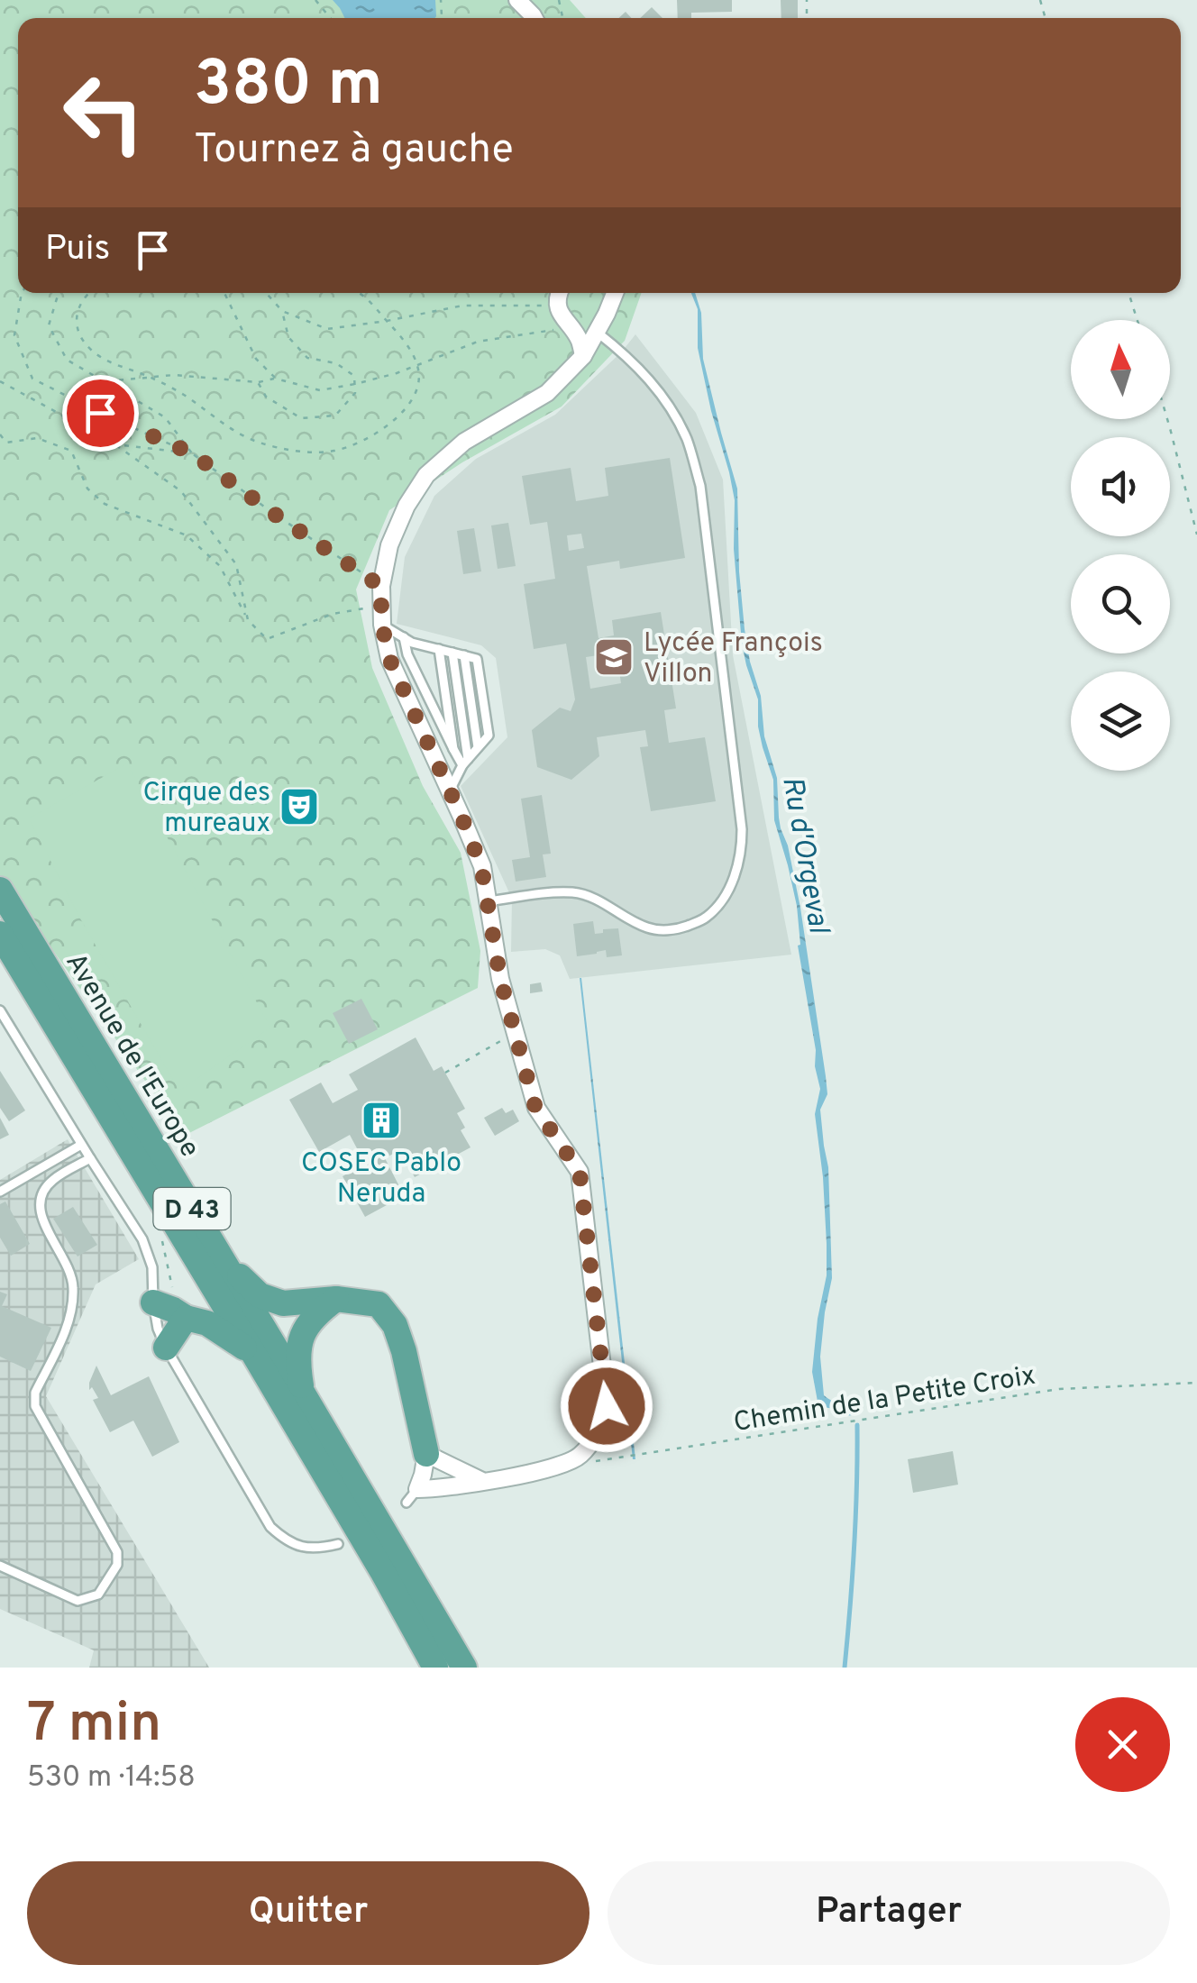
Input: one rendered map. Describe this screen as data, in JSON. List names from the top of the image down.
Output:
{
  "streets": {
    "main road": ["Avenue de l'Europe", "D 43"],
    "path": ["Chemin de la Petite Croix"]
  },
  "crossings": [
    ["Avenue de l'Europe", "D 43"]
  ],
  "water": ["Ru d'Orgeval"],
  "places": {
    "school or university": ["Lycée François Villon"],
    "theatre": ["Cirque des mureaux"],
    "building": ["COSEC Pablo Neruda"]
  },
  "north": "top",
  "page": {
    "turn": ["380 m", "Tournez à gauche"],
    "then": "Puis",
    "heading": ["7 min", "530 m · 14:58"],
    "buttons": ["Quitter", "Partager"]
  }
}
